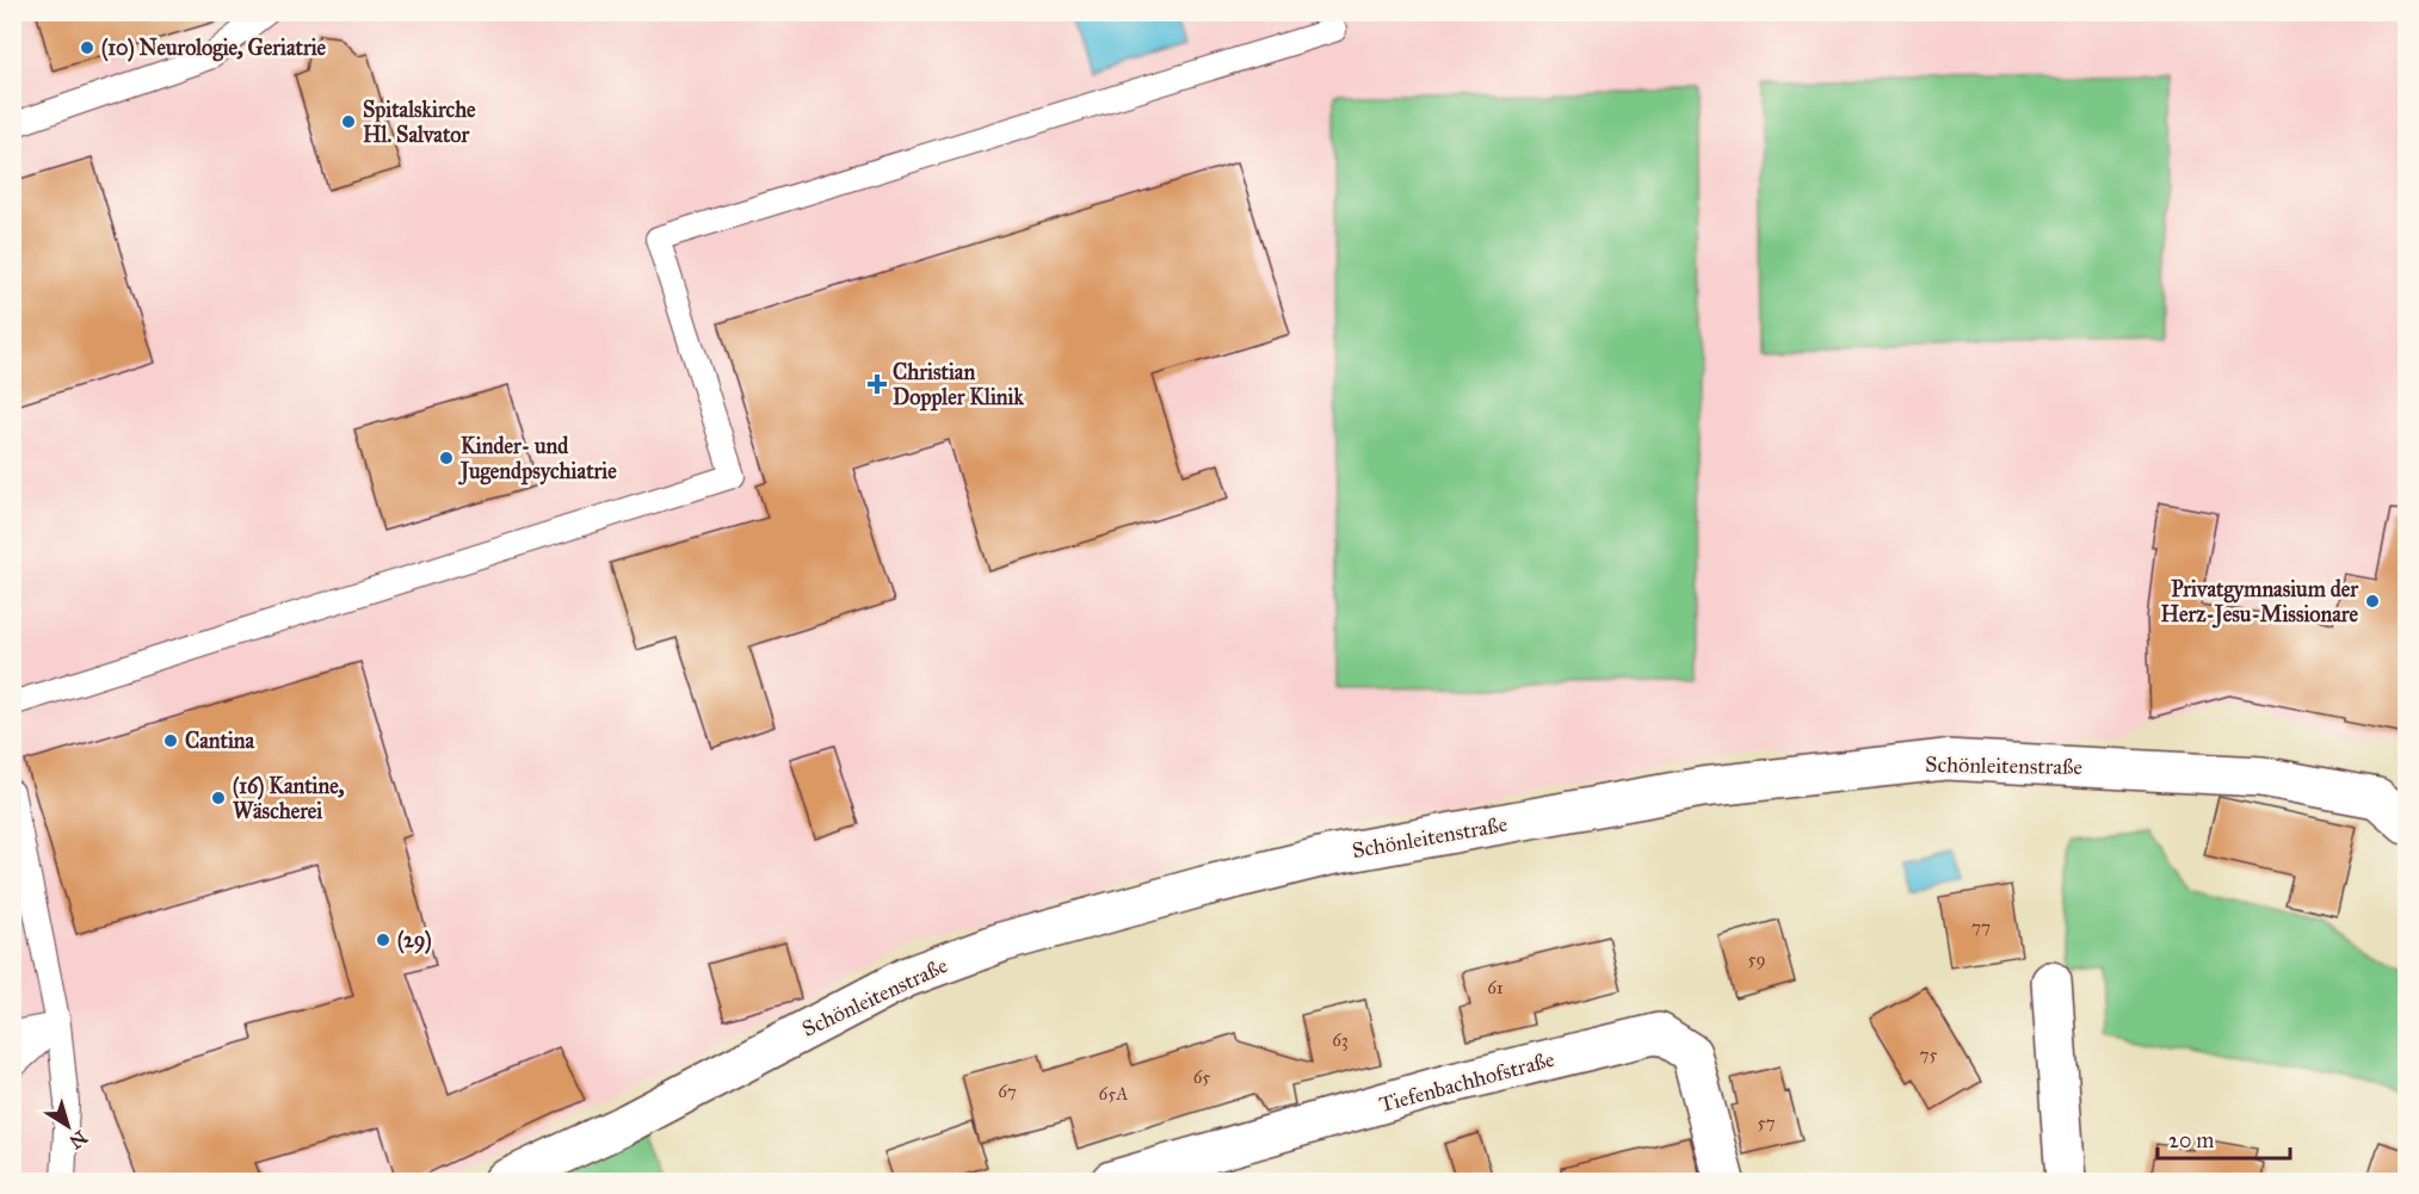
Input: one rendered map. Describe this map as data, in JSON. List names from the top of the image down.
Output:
{
  "streets": {
    "street": ["Schönleitenstraße", "Tiefenbachhofstraße"]
  },
  "places": {
    "other": [
      "(10) Neurologie, Geriatrie",
      "Spitalskirche Hl. Salvator",
      "Kinder- und Jugendpsychiatrie",
      "Privatgymnasium der Herz-Jesu-Missionare",
      "Cantina",
      "(16) Kantine, Wäscherei",
      "(29)"
    ],
    "health": ["Christian Doppler Klinik"]
  },
  "house_numbers": [
    "77",
    "59",
    "61",
    "63",
    "75",
    "65",
    "67",
    "65A",
    "57"
  ],
  "scale_bar": "20 m",
  "north": "bottom right"
}
